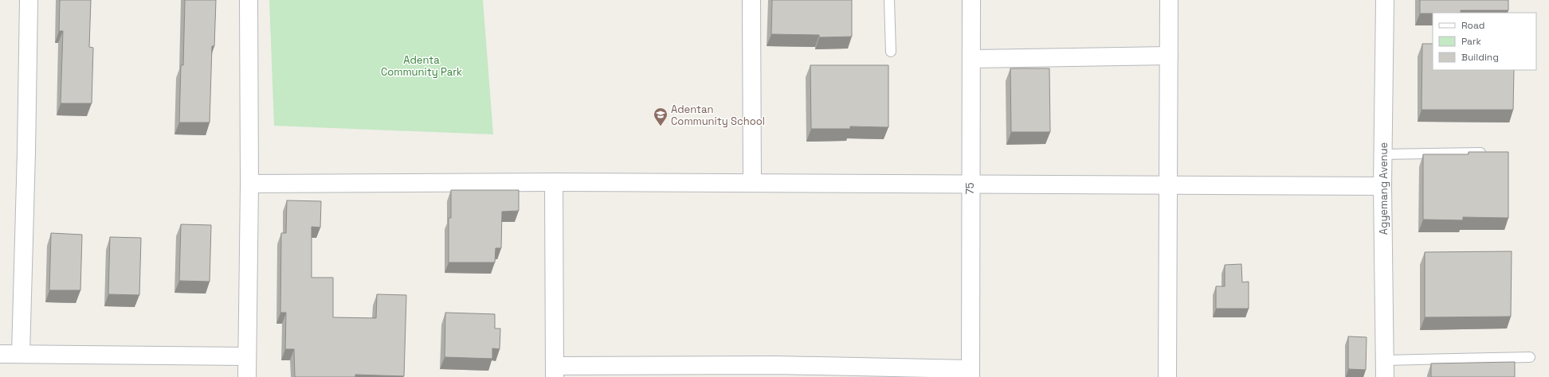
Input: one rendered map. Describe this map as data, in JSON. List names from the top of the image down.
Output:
{
  "streets": {
    "street": ["75", "Agyemang Avenue"]
  },
  "parks": ["Adenta Community Park"],
  "places": {
    "school or university": ["Adentan Community School"]
  },
  "legend": ["Road", "Park", "Building"]
}
